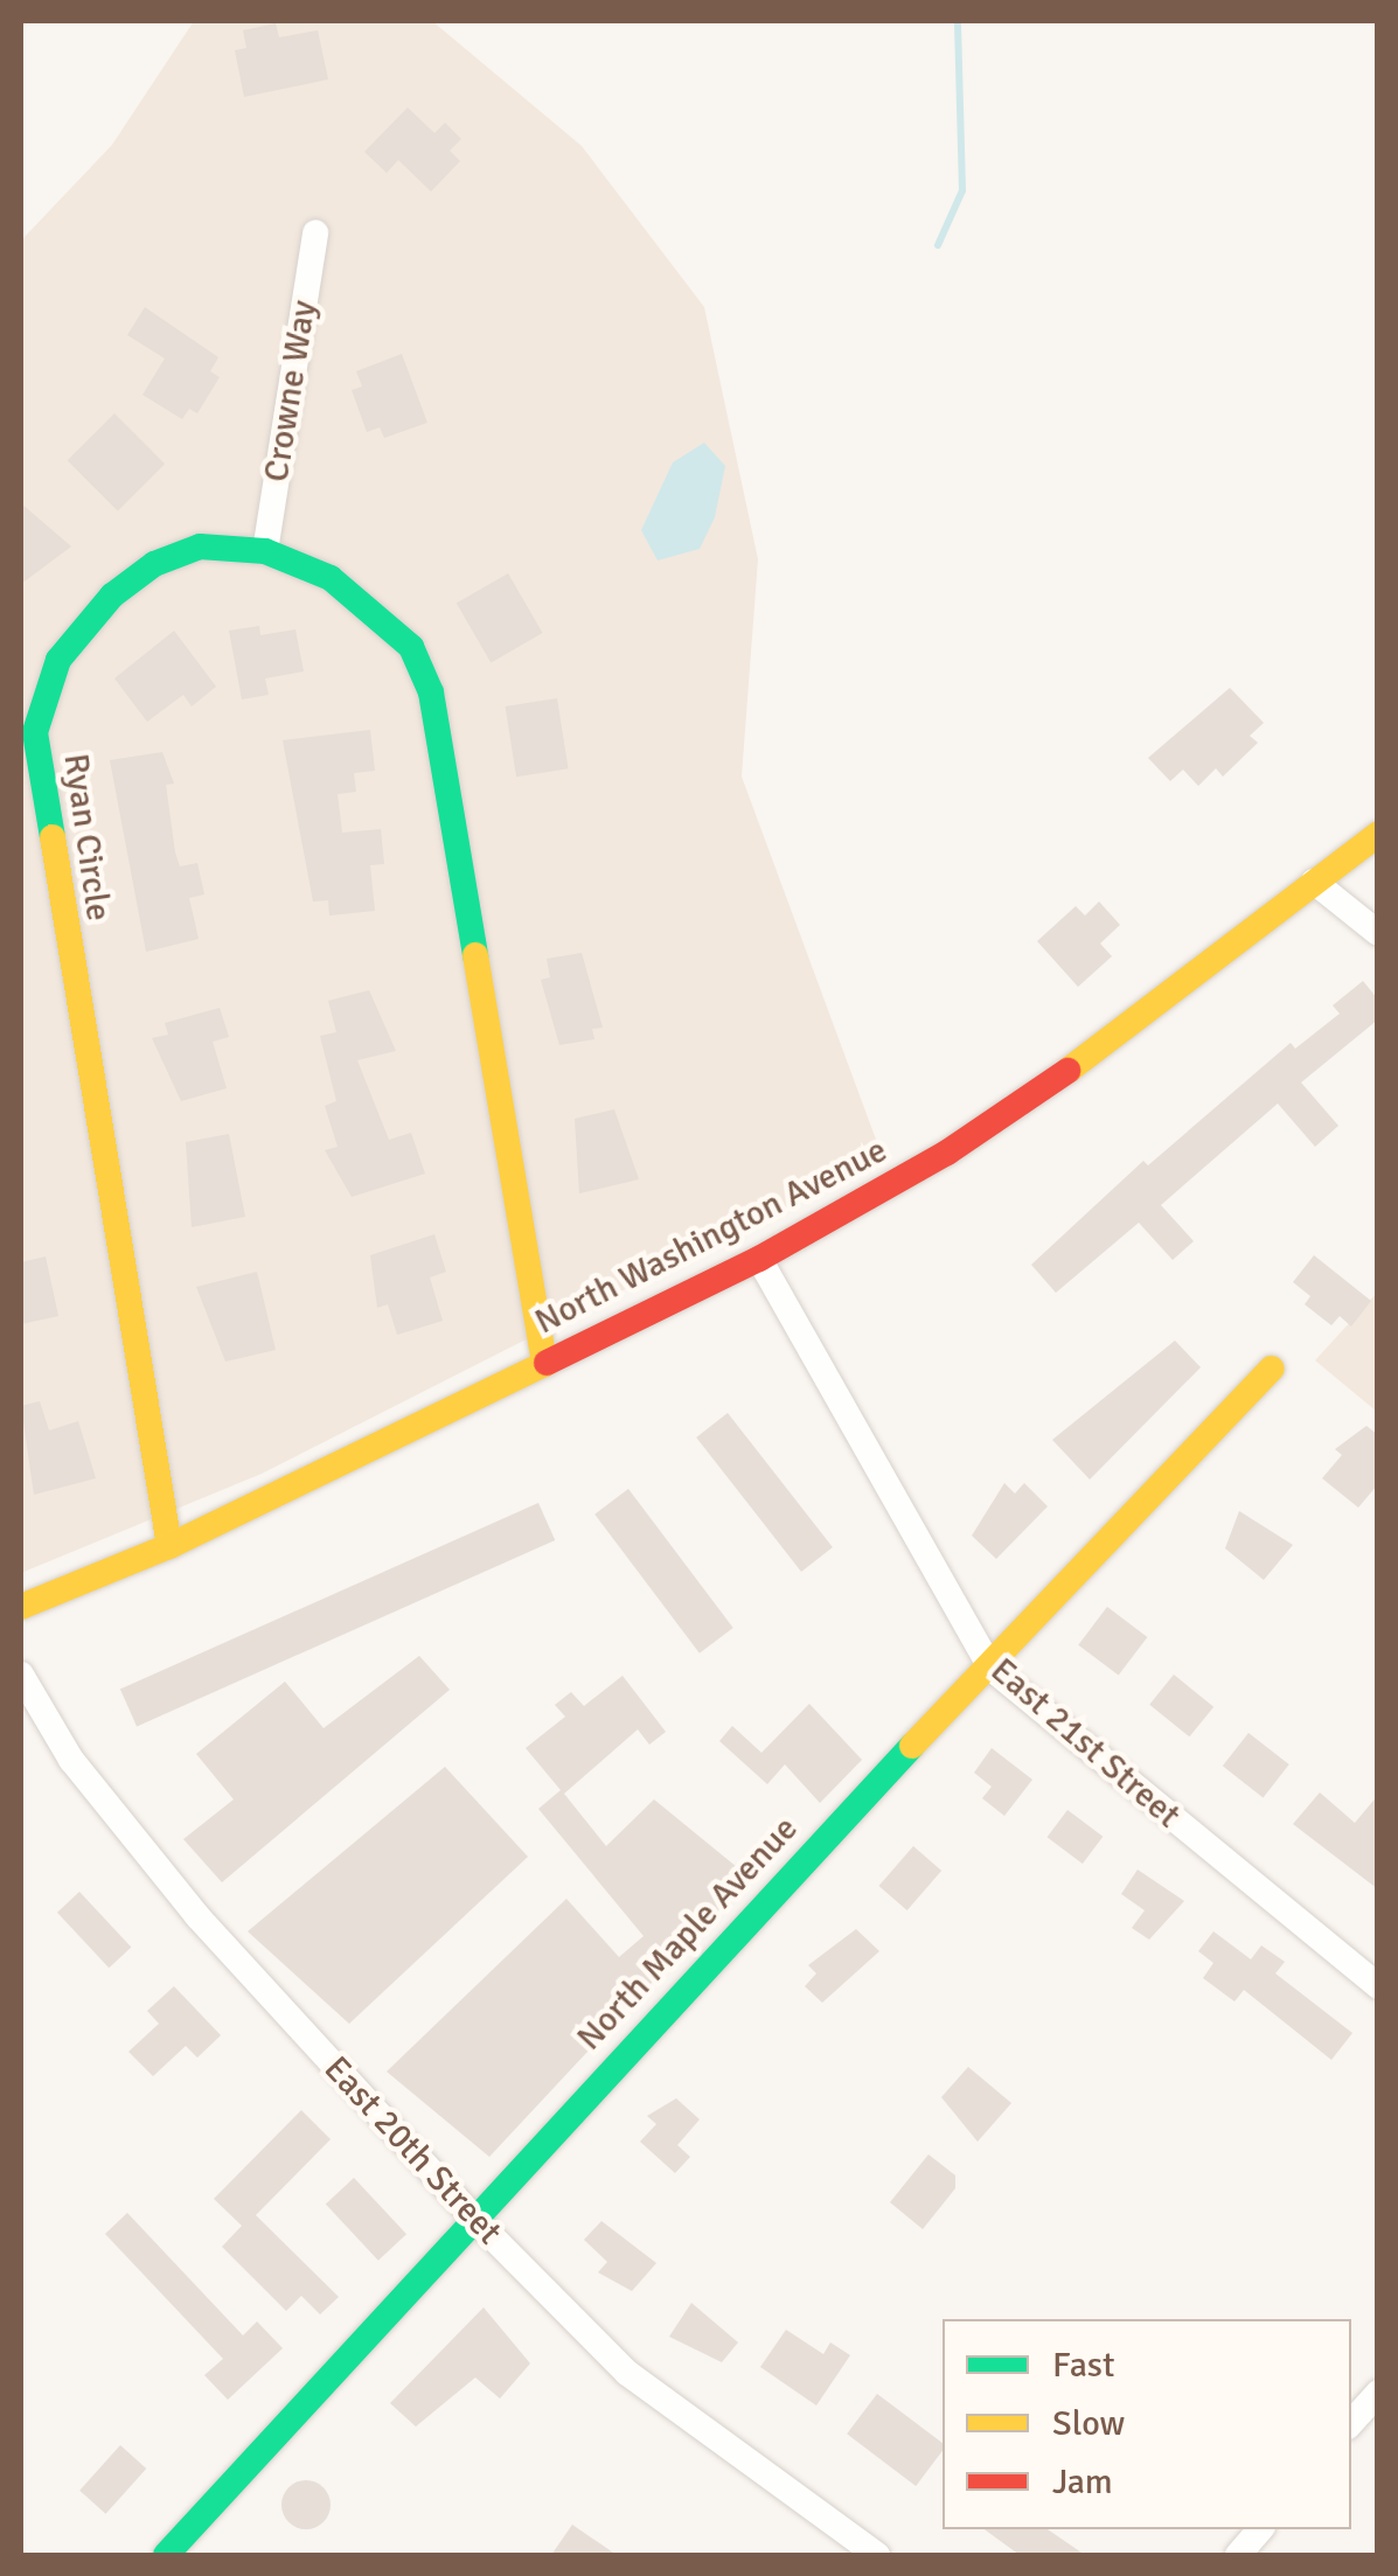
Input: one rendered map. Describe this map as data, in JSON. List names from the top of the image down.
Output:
{
  "streets": {
    "street": [
      "Crowne Way",
      "Ryan Circle",
      "North Washington Avenue",
      "East 21st Street",
      "North Maple Avenue",
      "East 20th Street"
    ]
  },
  "crossings": [
    ["Crowne Way", "Ryan Circle"],
    ["Ryan Circle", "North Washington Avenue"],
    ["North Washington Avenue", "East 21st Street"],
    ["East 21st Street", "North Maple Avenue"],
    ["North Maple Avenue", "East 20th Street"]
  ],
  "legend": ["Fast", "Slow", "Jam"]
}
